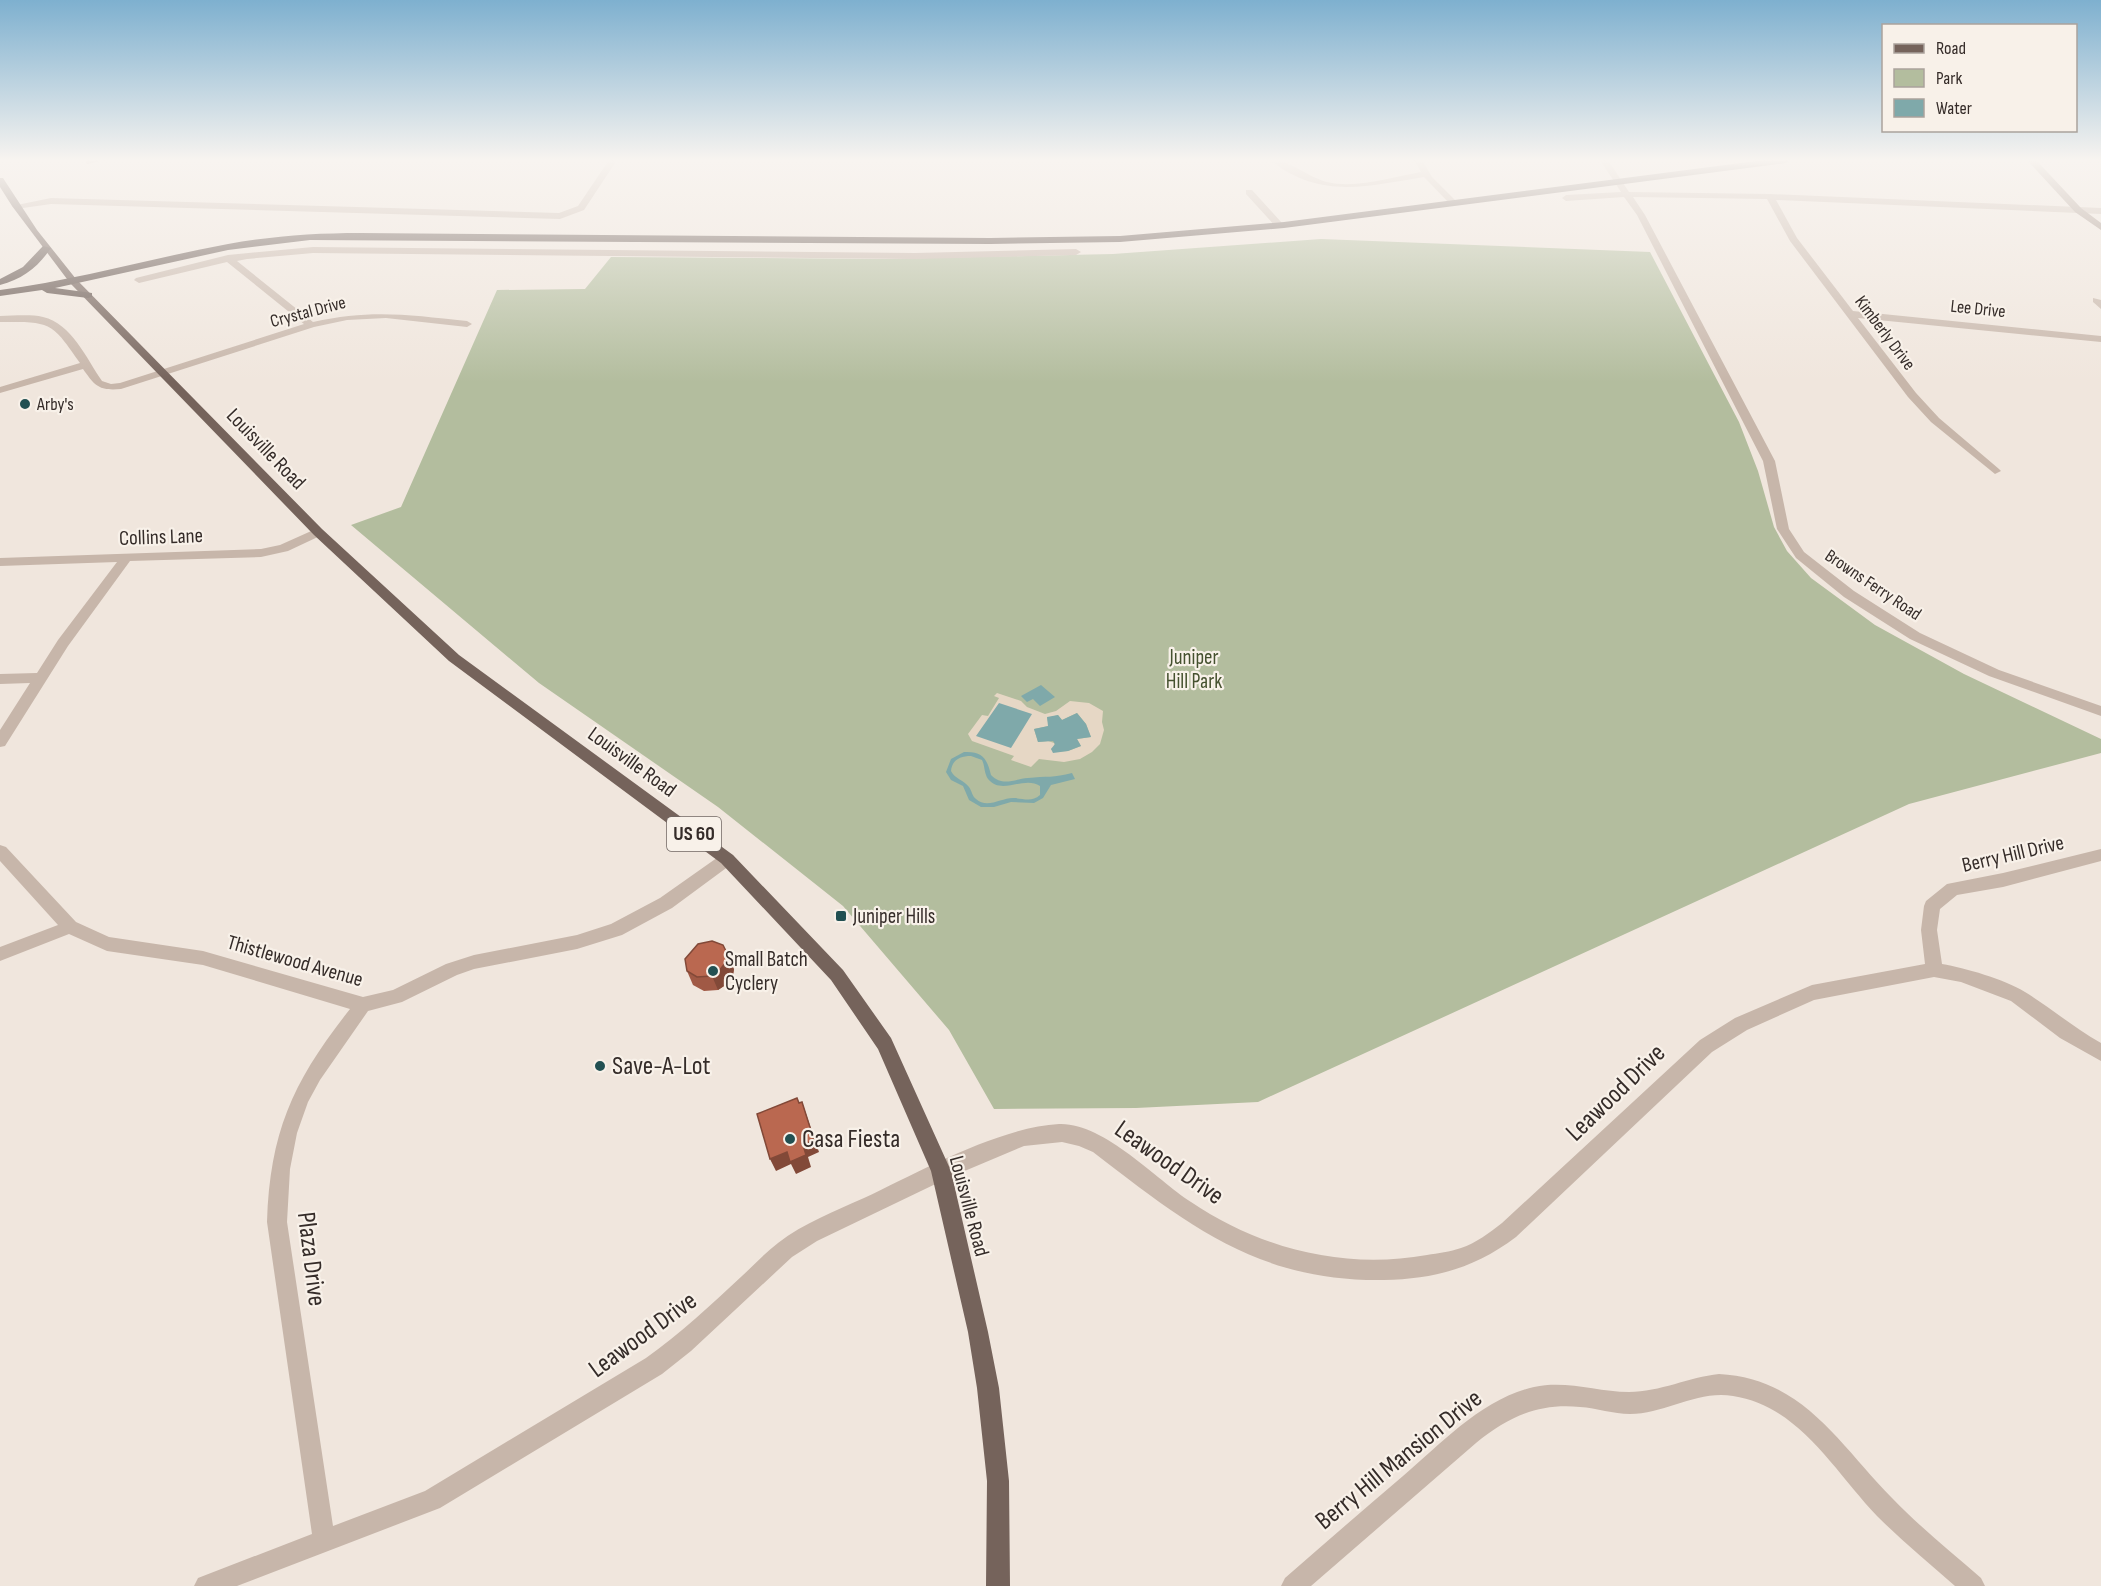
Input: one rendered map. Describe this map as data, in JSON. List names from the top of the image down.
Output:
{
  "streets": {
    "main road": ["Louisville Road", "US 60"],
    "street": [
      "Lee Drive",
      "Crystal Drive",
      "Kimberly Drive",
      "Collins Lane",
      "Browns Ferry Road",
      "Berry Hill Drive",
      "Thistlewood Avenue",
      "Leawood Drive",
      "Plaza Drive",
      "Berry Hill Mansion Drive"
    ]
  },
  "crossings": [
    ["Lee Drive", "Kimberly Drive"],
    ["Crystal Drive", "Louisville Road"],
    ["Louisville Road", "Collins Lane"],
    ["Louisville Road", "Thistlewood Avenue"],
    ["Louisville Road", "Leawood Drive"],
    ["Berry Hill Drive", "Leawood Drive"],
    ["Thistlewood Avenue", "Plaza Drive"],
    ["Leawood Drive", "Plaza Drive"]
  ],
  "parks": ["Juniper Hill Park"],
  "places": {
    "other": [
      "Arby's",
      "Small Batch Cyclery",
      "Save-A-Lot",
      "Casa Fiesta"
    ],
    "transit": ["Juniper Hills"]
  },
  "legend": ["Road", "Park", "Water"]
}
